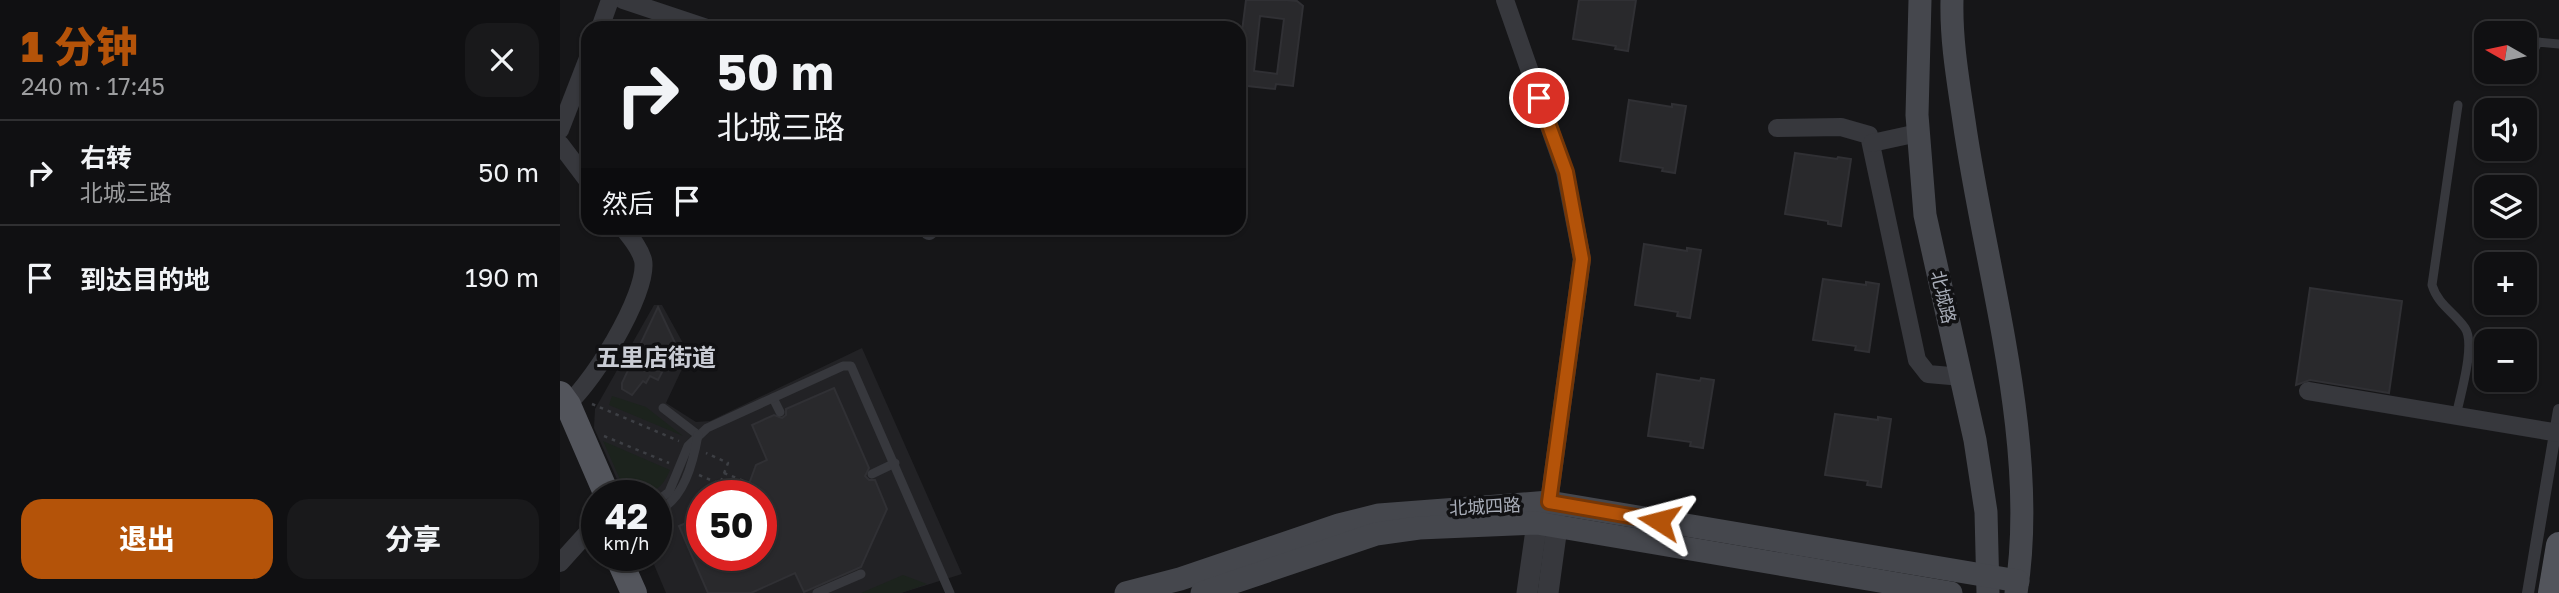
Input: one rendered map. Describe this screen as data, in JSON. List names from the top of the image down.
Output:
{
  "streets": {
    "main road": ["北城路", "北城四路"]
  },
  "crossings": [
    ["北城路", "北城四路"]
  ],
  "districts": ["五里店街道"],
  "north": "left",
  "page": {
    "heading": ["1 分钟", "240 m · 17:45"],
    "map_buttons": ["+", "−"],
    "turn": ["50 m", "北城三路"],
    "list": [
      {
        "name": "右转",
        "note": "北城三路",
        "value": "50 m"
      },
      {
        "name": "到达目的地",
        "value": "190 m"
      }
    ],
    "then": "然后",
    "speed": "42 km/h",
    "limit": "50",
    "buttons": ["退出", "分享"]
  }
}
